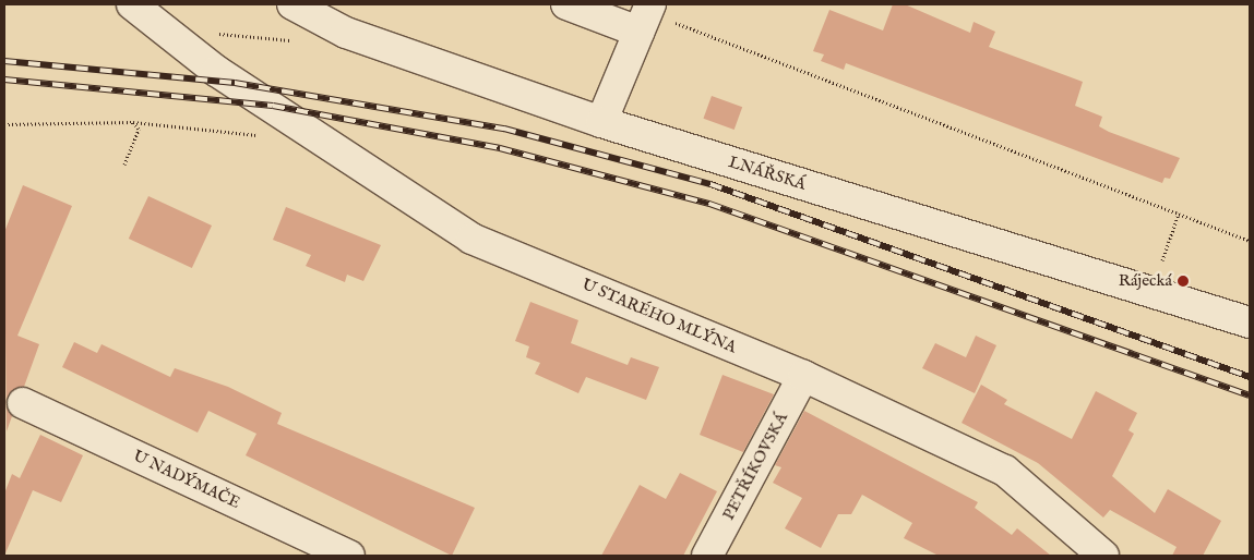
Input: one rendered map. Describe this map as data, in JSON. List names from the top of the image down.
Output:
{
  "streets": {
    "street": [
      "LNÁŘSKÁ",
      "U STARÉHO MLÝNA",
      "PETŘÍKOVSKÁ",
      "U NADÝMAČE"
    ]
  },
  "crossings": [
    ["U STARÉHO MLÝNA", "PETŘÍKOVSKÁ"]
  ],
  "places": ["Rájecká"]
}
